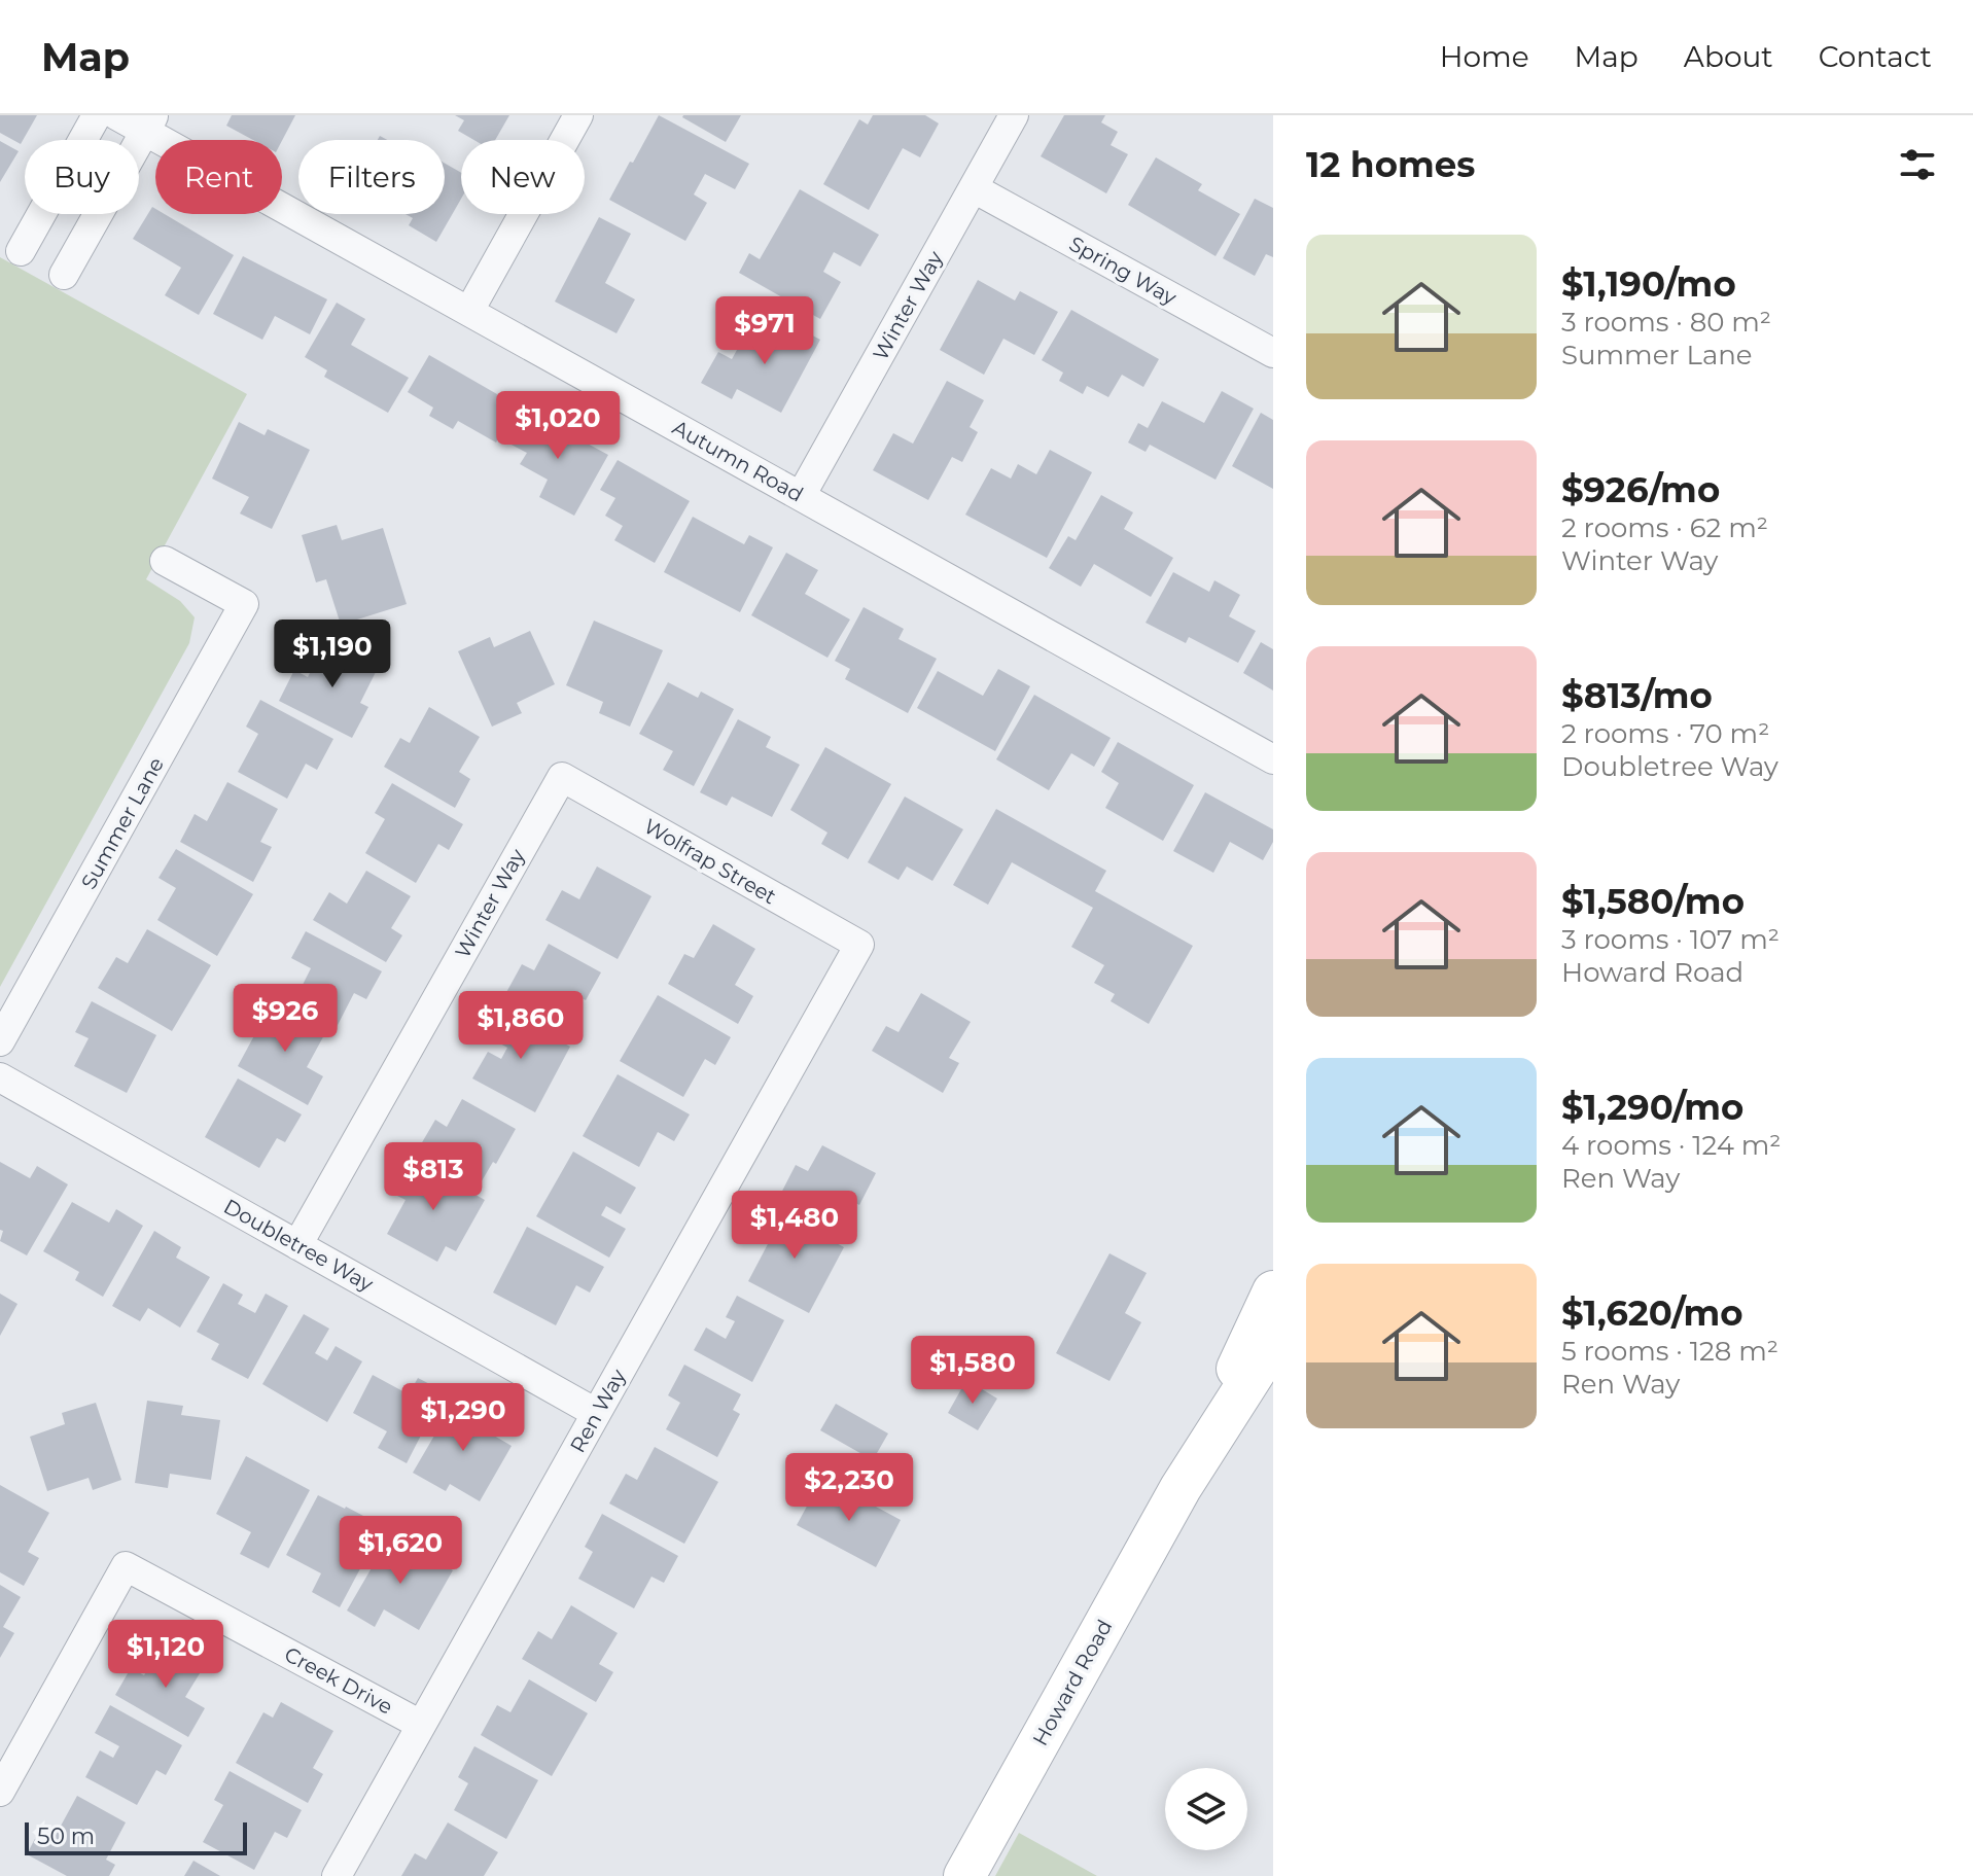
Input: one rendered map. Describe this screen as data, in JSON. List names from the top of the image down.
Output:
{
  "streets": {
    "main road": ["Howard Road"],
    "street": [
      "Spring Way",
      "Winter Way",
      "Autumn Road",
      "Summer Lane",
      "Wolfrap Street",
      "Doubletree Way",
      "Ren Way",
      "Creek Drive"
    ]
  },
  "crossings": [
    ["Spring Way", "Winter Way"],
    ["Winter Way", "Autumn Road"],
    ["Winter Way", "Wolfrap Street"],
    ["Winter Way", "Doubletree Way"],
    ["Wolfrap Street", "Ren Way"],
    ["Doubletree Way", "Ren Way"],
    ["Ren Way", "Creek Drive"]
  ],
  "scale_bar": "50 m",
  "page": {
    "header": "Map",
    "nav": [
      "Home",
      "Map",
      "About",
      "Contact"
    ],
    "heading": "12 homes",
    "chip": [
      "Buy",
      "Rent",
      "Filters",
      "New"
    ],
    "list": [
      {
        "name": "$1,190/mo",
        "note": "3 rooms · 80 m² · Summer Lane"
      },
      {
        "name": "$926/mo",
        "note": "2 rooms · 62 m² · Winter Way"
      },
      {
        "name": "$813/mo",
        "note": "2 rooms · 70 m² · Doubletree Way"
      },
      {
        "name": "$1,580/mo",
        "note": "3 rooms · 107 m² · Howard Road"
      },
      {
        "name": "$1,290/mo",
        "note": "4 rooms · 124 m² · Ren Way"
      },
      {
        "name": "$1,620/mo",
        "note": "5 rooms · 128 m² · Ren Way"
      }
    ],
    "price": [
      "$971",
      "$1,020",
      "$1,190",
      "$926",
      "$1,860",
      "$813",
      "$1,480",
      "$1,580",
      "$1,290",
      "$2,230",
      "$1,620",
      "$1,120"
    ],
    "scale": "50 m"
  }
}
